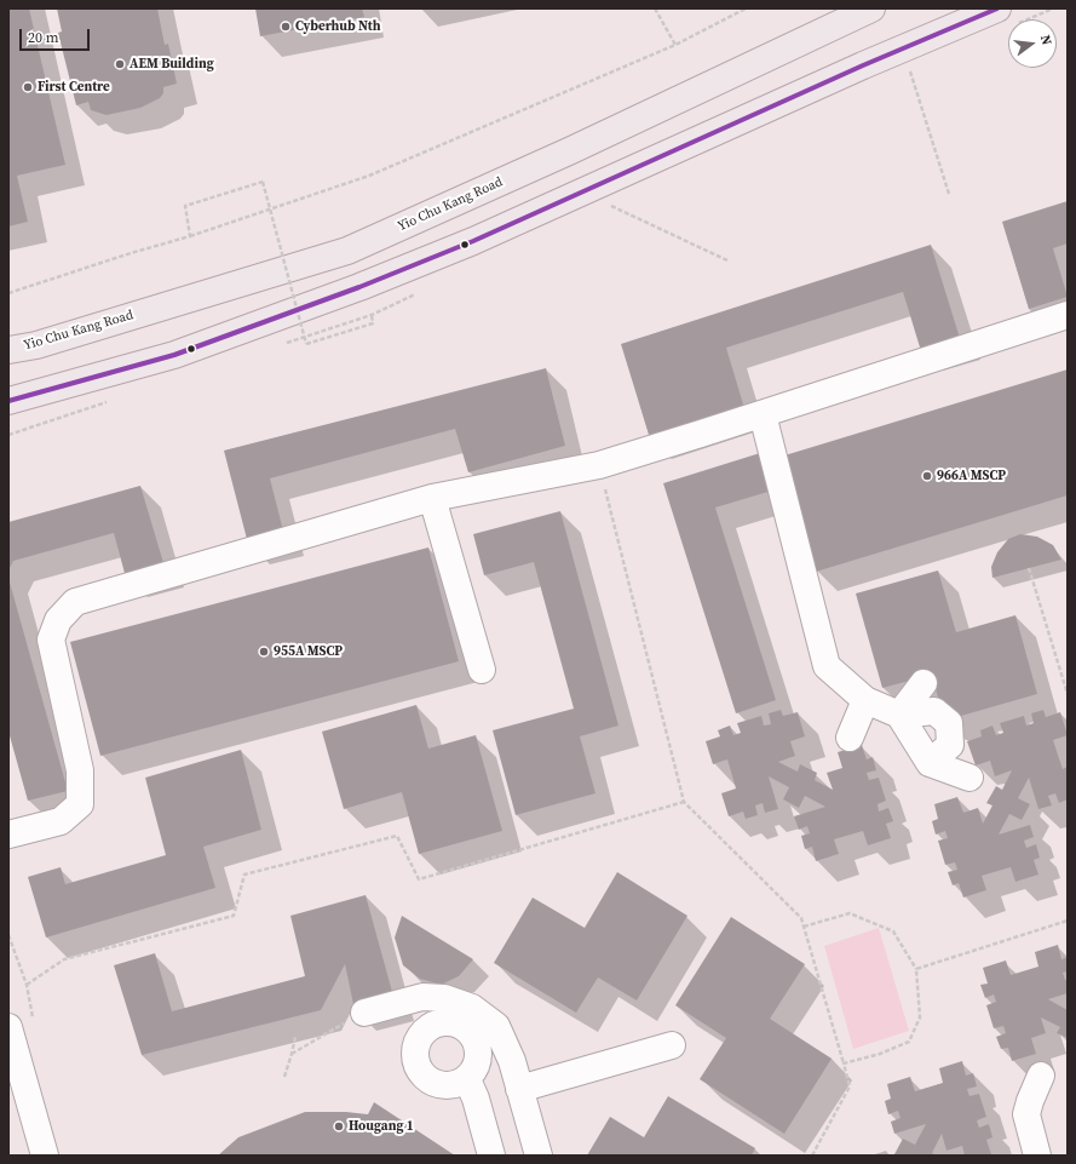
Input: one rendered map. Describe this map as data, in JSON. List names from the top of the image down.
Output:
{
  "streets": {
    "main road": ["Yio Chu Kang Road"]
  },
  "places": [
    "Cyberhub Nth",
    "AEM Building",
    "First Centre",
    "966A MSCP",
    "955A MSCP",
    "Hougang 1"
  ],
  "scale_bar": "20 m",
  "north": "right"
}
